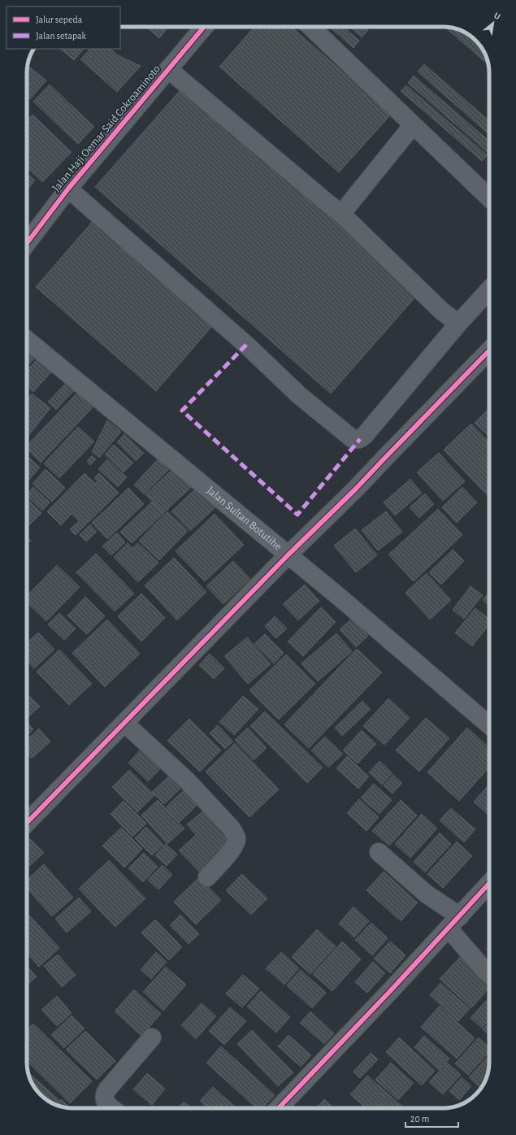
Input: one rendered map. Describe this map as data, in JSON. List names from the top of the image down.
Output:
{
  "streets": {
    "main road": ["Jalan Sultan Botutihe"],
    "street": ["Jalan Haji Oemar Said Cokroaminoto"]
  },
  "legend": ["Jalur sepeda", "Jalan setapak"],
  "scale_bar": "20 m",
  "north": "top right"
}
